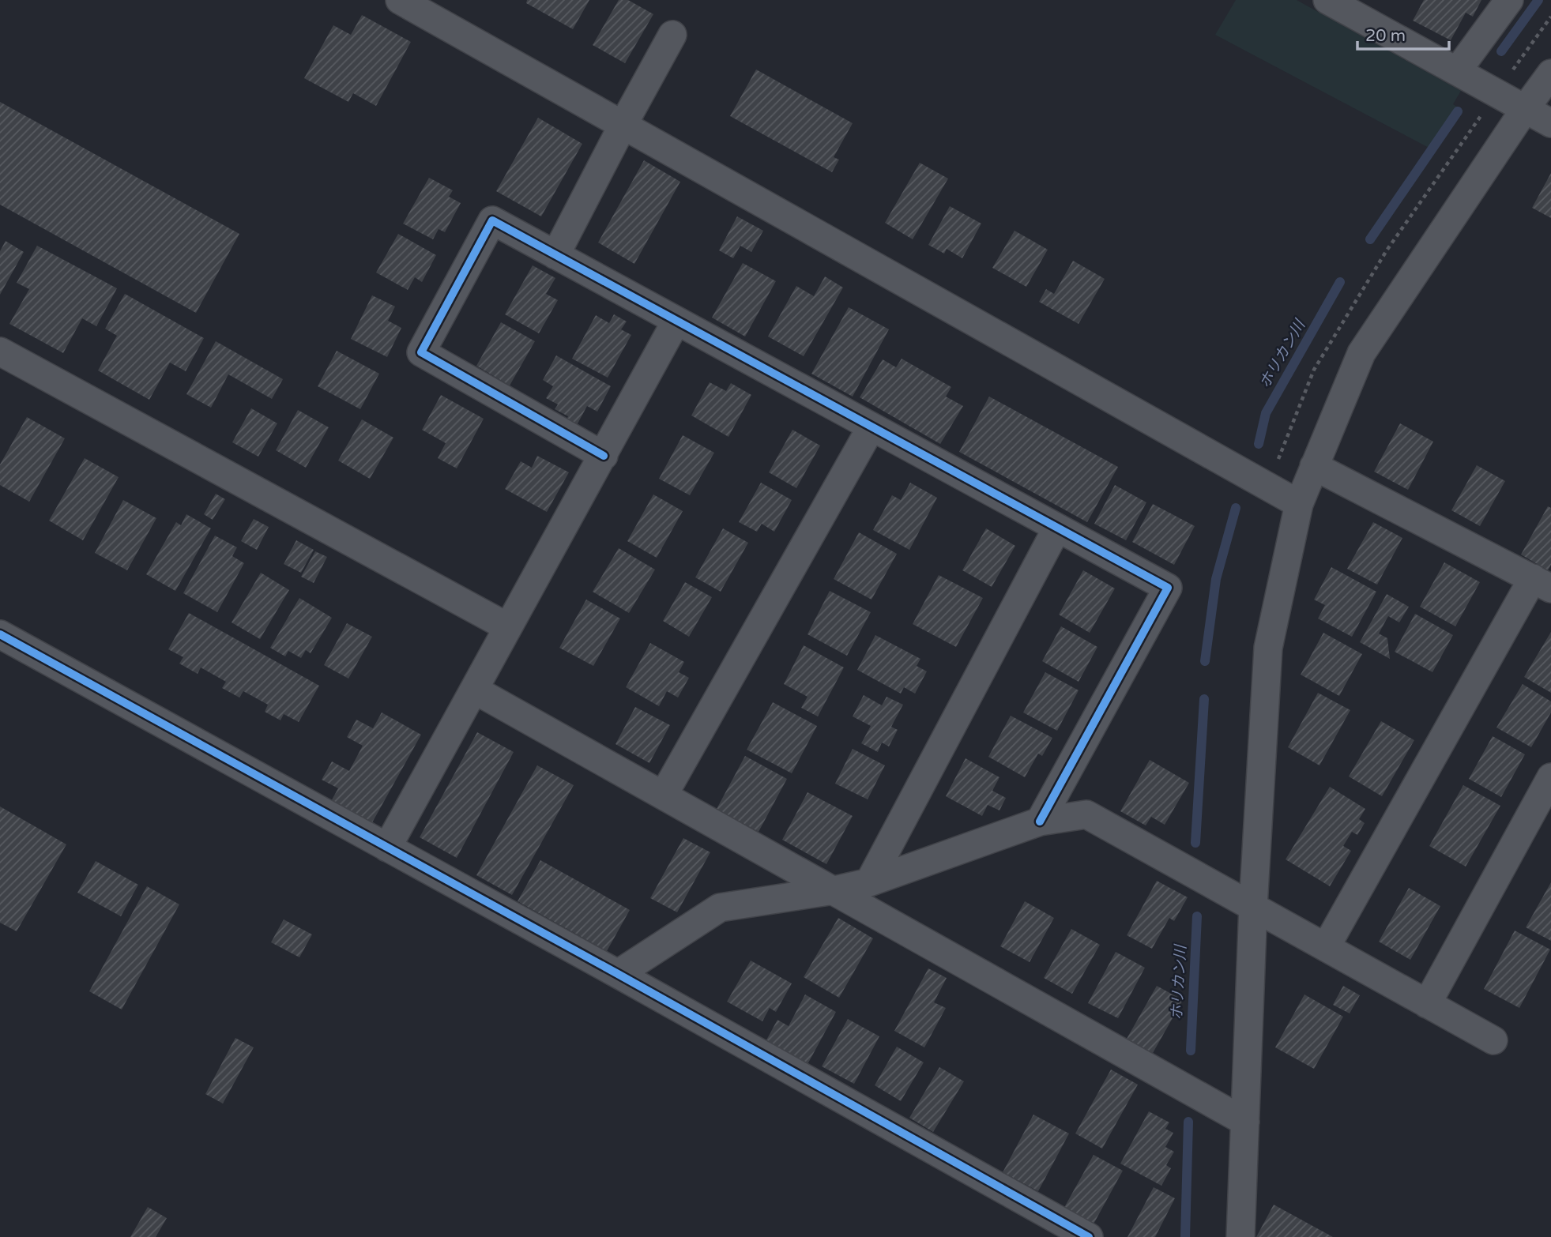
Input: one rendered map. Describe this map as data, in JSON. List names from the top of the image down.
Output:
{
  "water": ["ホリカン川"],
  "scale_bar": "20 m"
}
